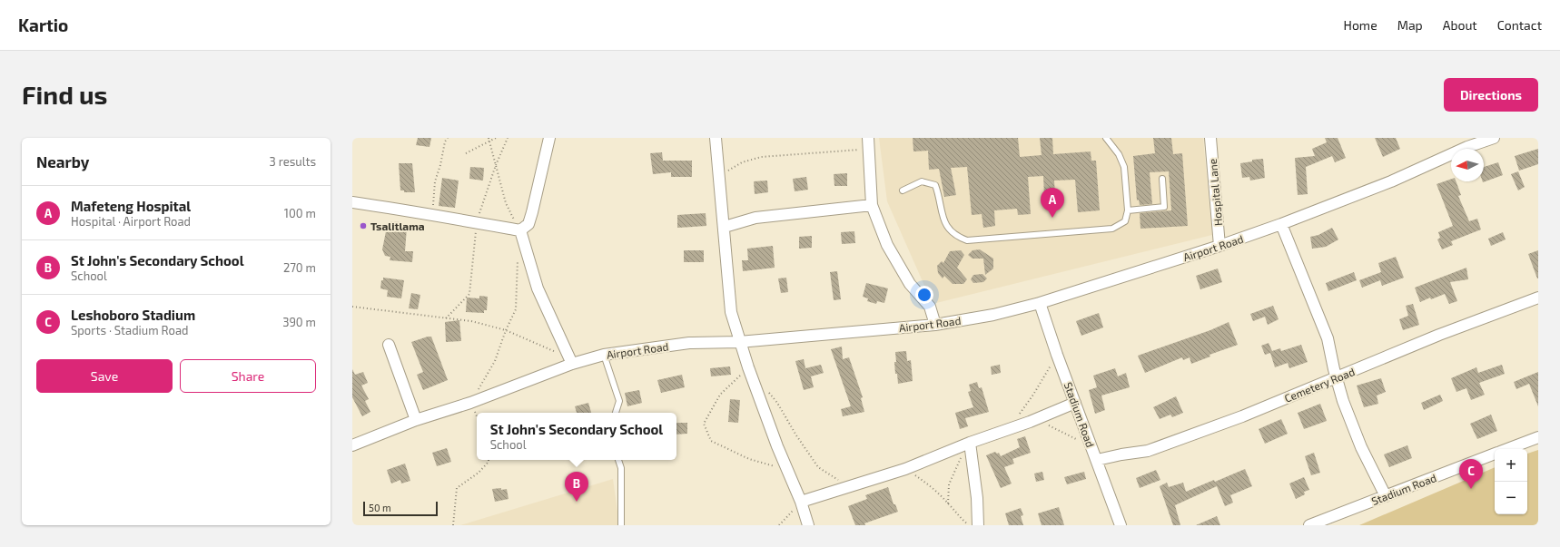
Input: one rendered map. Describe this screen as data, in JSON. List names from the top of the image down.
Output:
{
  "streets": {
    "street": [
      "Hospital Lane",
      "Airport Road",
      "Cemetery Road",
      "Stadium Road"
    ]
  },
  "crossings": [
    ["Hospital Lane", "Airport Road"],
    ["Airport Road", "Stadium Road"],
    ["Cemetery Road", "Stadium Road"]
  ],
  "places": ["Tsalitlama"],
  "scale_bar": "50 m",
  "north": "left",
  "page": {
    "header": "Kartio",
    "nav": [
      "Home",
      "Map",
      "About",
      "Contact"
    ],
    "buttons": [
      "Directions",
      ["Save", "Share"]
    ],
    "title": "Find us",
    "heading": ["Nearby", "3 results"],
    "list": [
      {
        "mark": "A",
        "name": "Mafeteng Hospital",
        "note": "Hospital · Airport Road",
        "value": "100 m"
      },
      {
        "mark": "B",
        "name": "St John's Secondary School",
        "note": "School",
        "value": "270 m"
      },
      {
        "mark": "C",
        "name": "Leshoboro Stadium",
        "note": "Sports · Stadium Road",
        "value": "390 m"
      }
    ],
    "pins": ["A", "C", "B"],
    "popup": ["St John's Secondary School", "School"],
    "map_buttons": ["+", "−"],
    "scale": "50 m"
  }
}
